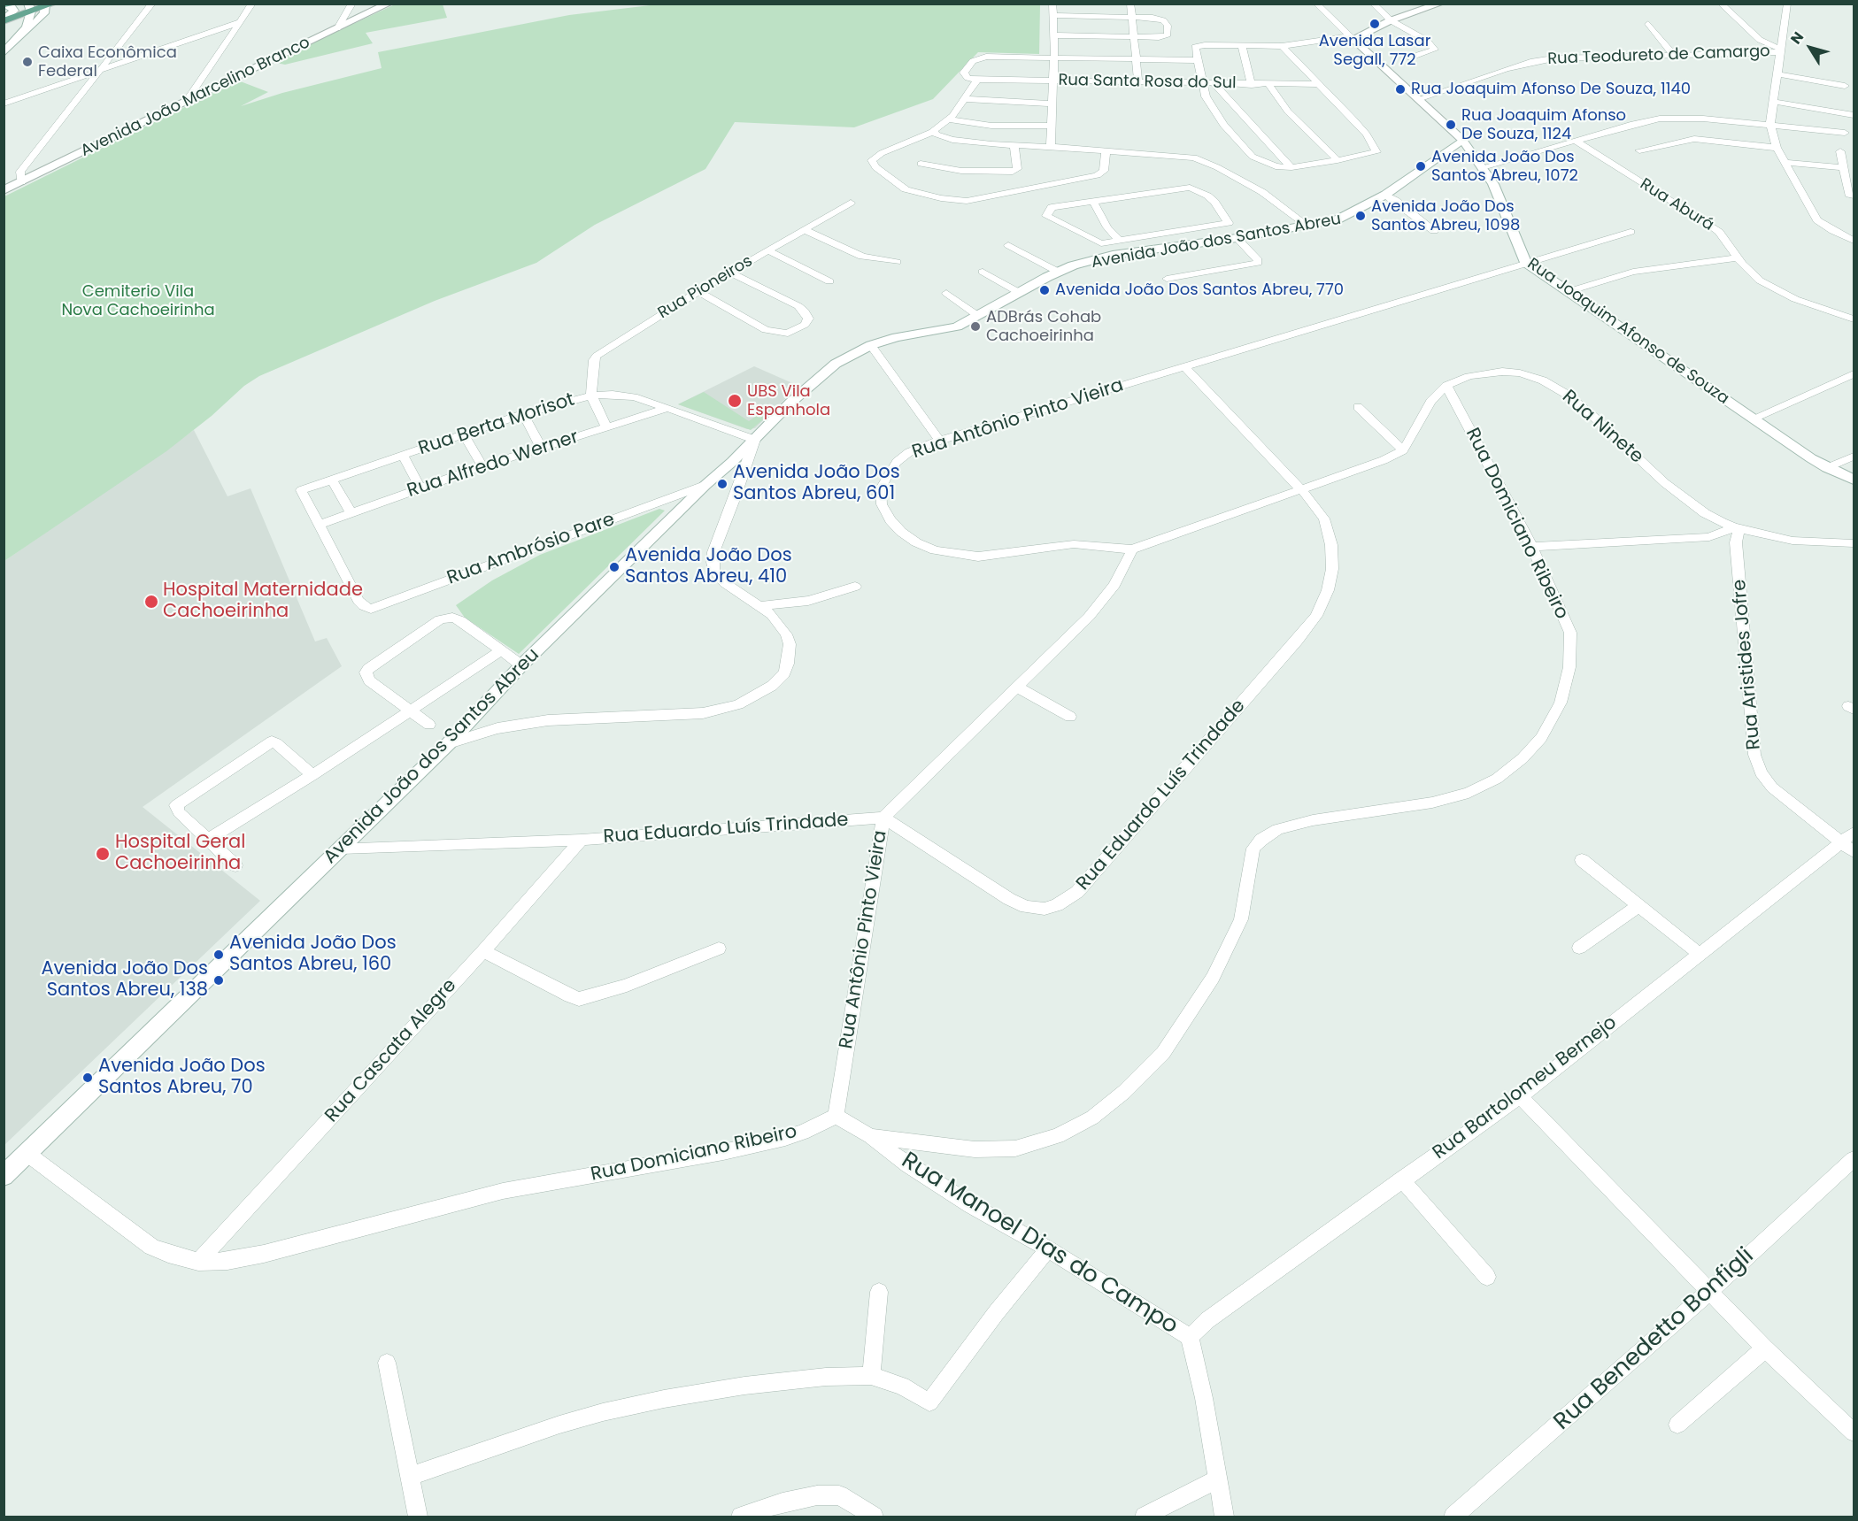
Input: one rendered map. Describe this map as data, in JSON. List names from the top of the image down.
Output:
{
  "streets": {
    "main road": ["Avenida João Marcelino Branco", "Avenida João dos Santos Abreu", "Rua Joaquim Afonso de Souza"],
    "street": [
      "Rua Teodureto de Camargo",
      "Rua Santa Rosa do Sul",
      "Rua Aburá",
      "Rua Pioneiros",
      "Rua Antônio Pinto Vieira",
      "Rua Berta Morisot",
      "Rua Ninete",
      "Rua Alfredo Werner",
      "Rua Domiciano Ribeiro",
      "Rua Ambrósio Pare",
      "Rua Aristides Jofre",
      "Rua Eduardo Luís Trindade",
      "Rua Cascata Alegre",
      "Rua Bartolomeu Bernejo",
      "Rua Manoel Dias do Campo",
      "Rua Benedetto Bonfigli"
    ]
  },
  "crossings": [
    ["Rua Teodureto de Camargo", "Rua Joaquim Afonso de Souza"],
    ["Avenida João dos Santos Abreu", "Rua Joaquim Afonso de Souza"],
    ["Avenida João dos Santos Abreu", "Rua Berta Morisot"],
    ["Avenida João dos Santos Abreu", "Rua Domiciano Ribeiro"],
    ["Avenida João dos Santos Abreu", "Rua Ambrósio Pare"],
    ["Avenida João dos Santos Abreu", "Rua Eduardo Luís Trindade"],
    ["Rua Pioneiros", "Rua Berta Morisot"],
    ["Rua Joaquim Afonso de Souza", "Rua Antônio Pinto Vieira"],
    ["Rua Antônio Pinto Vieira", "Rua Domiciano Ribeiro"],
    ["Rua Antônio Pinto Vieira", "Rua Eduardo Luís Trindade"],
    ["Rua Berta Morisot", "Rua Alfredo Werner"],
    ["Rua Berta Morisot", "Rua Ambrósio Pare"],
    ["Rua Ninete", "Rua Domiciano Ribeiro"],
    ["Rua Ninete", "Rua Aristides Jofre"],
    ["Rua Alfredo Werner", "Rua Ambrósio Pare"],
    ["Rua Domiciano Ribeiro", "Rua Cascata Alegre"],
    ["Rua Domiciano Ribeiro", "Rua Manoel Dias do Campo"],
    ["Rua Aristides Jofre", "Rua Bartolomeu Bernejo"],
    ["Rua Eduardo Luís Trindade", "Rua Cascata Alegre"],
    ["Rua Bartolomeu Bernejo", "Rua Manoel Dias do Campo"]
  ],
  "parks": ["Cemiterio Vila Nova Cachoeirinha"],
  "places": [
    "Avenida Lasar Segall, 772",
    "Caixa Econômica Federal",
    "Rua Joaquim Afonso De Souza, 1140",
    "Rua Joaquim Afonso De Souza, 1124",
    "Avenida João Dos Santos Abreu, 1072",
    "Avenida João Dos Santos Abreu, 1098",
    "Avenida João Dos Santos Abreu, 770",
    "ADBrás Cohab Cachoeirinha",
    "UBS Vila Espanhola",
    "Avenida João Dos Santos Abreu, 601",
    "Avenida João Dos Santos Abreu, 410",
    "Hospital Maternidade Cachoeirinha",
    "Hospital Geral Cachoeirinha",
    "Avenida João Dos Santos Abreu, 160",
    "Avenida João Dos Santos Abreu, 138",
    "Avenida João Dos Santos Abreu, 70"
  ],
  "north": "top left"
}
